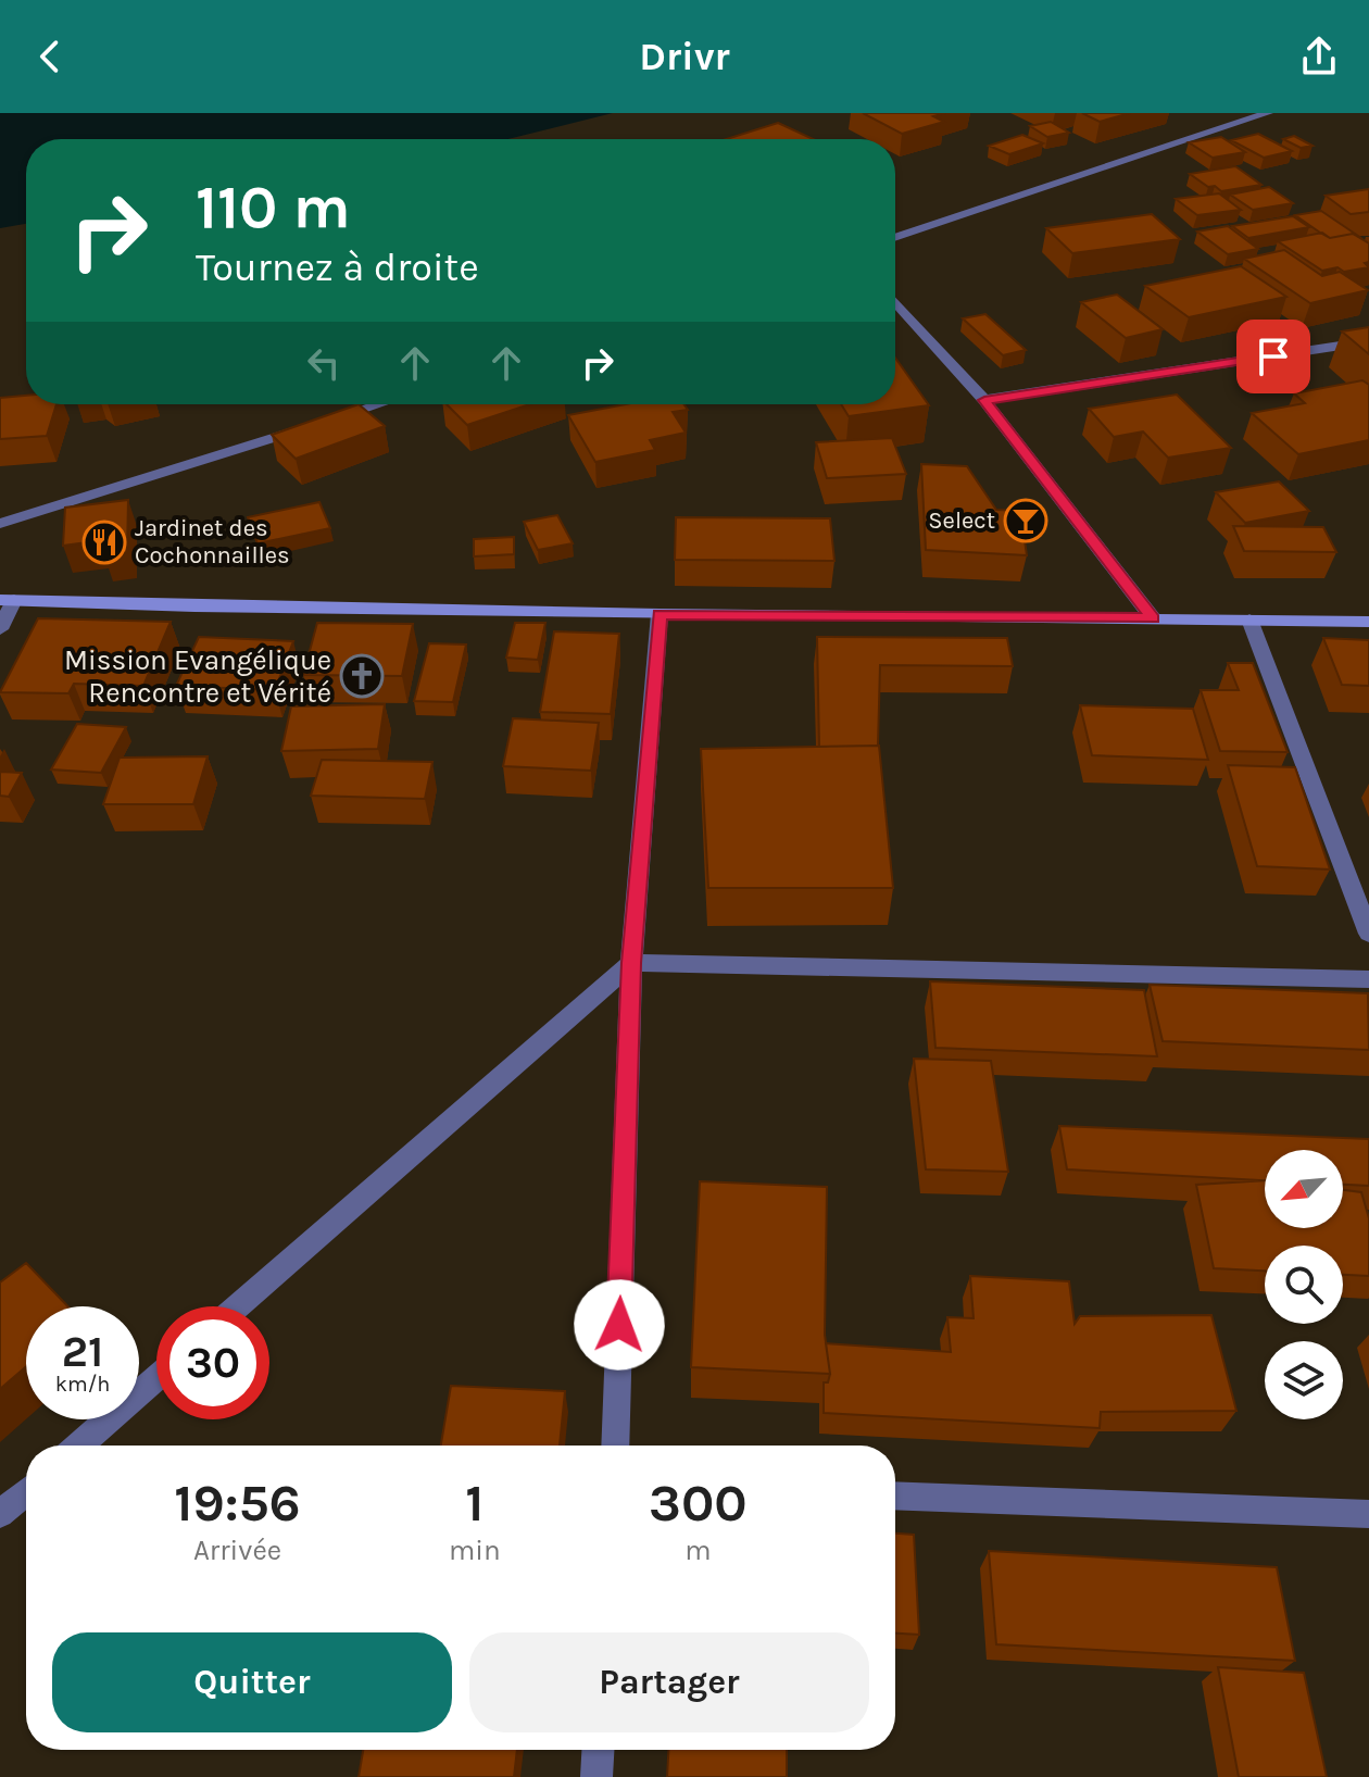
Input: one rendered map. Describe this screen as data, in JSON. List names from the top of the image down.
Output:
{
  "places": {
    "bar": ["Select"],
    "restaurant": ["Jardinet des Cochonnailles"],
    "church": ["Mission Evangélique Rencontre et Vérité"]
  },
  "north": "bottom left",
  "page": {
    "header": "Drivr",
    "turn": ["110 m", "Tournez à droite"],
    "speed": "21 km/h",
    "limit": "30",
    "eta": [
      "19:56",
      "Arrivée",
      "1",
      "min",
      "300",
      "m"
    ],
    "buttons": ["Quitter", "Partager"]
  }
}
